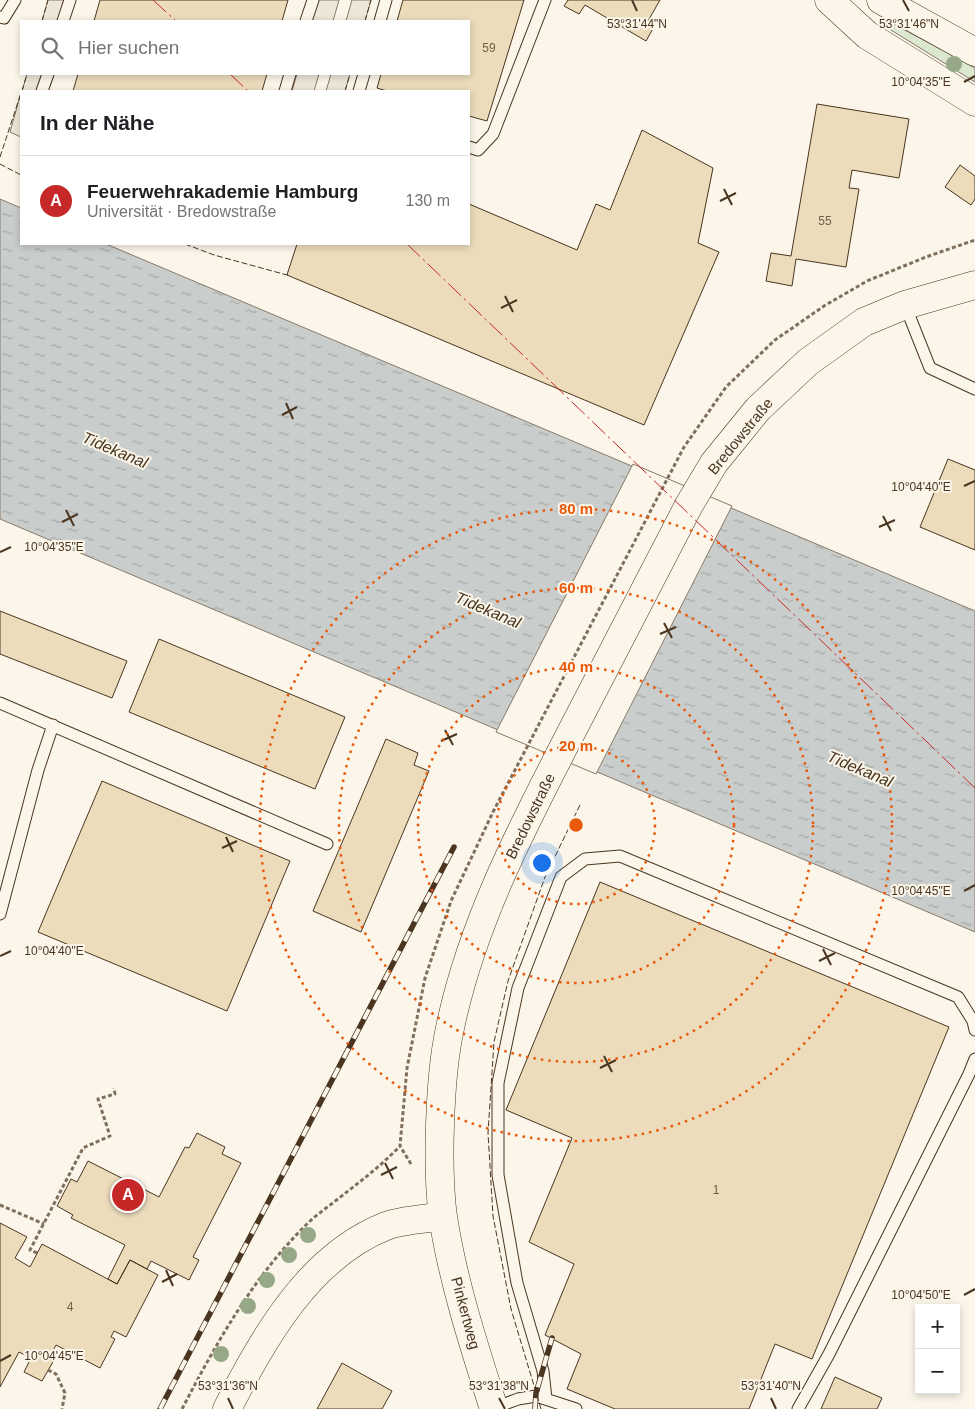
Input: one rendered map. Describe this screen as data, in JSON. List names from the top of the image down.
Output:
{
  "streets": {
    "street": ["Bredowstraße", "Pinkertweg"]
  },
  "crossings": [
    ["Bredowstraße", "Pinkertweg"]
  ],
  "water": ["Tidekanal"],
  "house_numbers": [
    "59",
    "55",
    "1",
    "4"
  ],
  "page": {
    "search": "Hier suchen",
    "heading": "In der Nähe",
    "list": [
      {
        "mark": "A",
        "name": "Feuerwehrakademie Hamburg",
        "note": "Universität · Bredowstraße",
        "value": "130 m"
      }
    ],
    "pins": "A",
    "map_buttons": ["+", "−"]
  },
  "coordinates": [
    "53°31'44\"N",
    "53°31'46\"N",
    "10°04'35\"E",
    "10°04'40\"E",
    "10°04'45\"E",
    "10°04'50\"E",
    "53°31'36\"N",
    "53°31'38\"N",
    "53°31'40\"N"
  ],
  "rings": [
    "80 m",
    "60 m",
    "40 m",
    "20 m"
  ]
}
